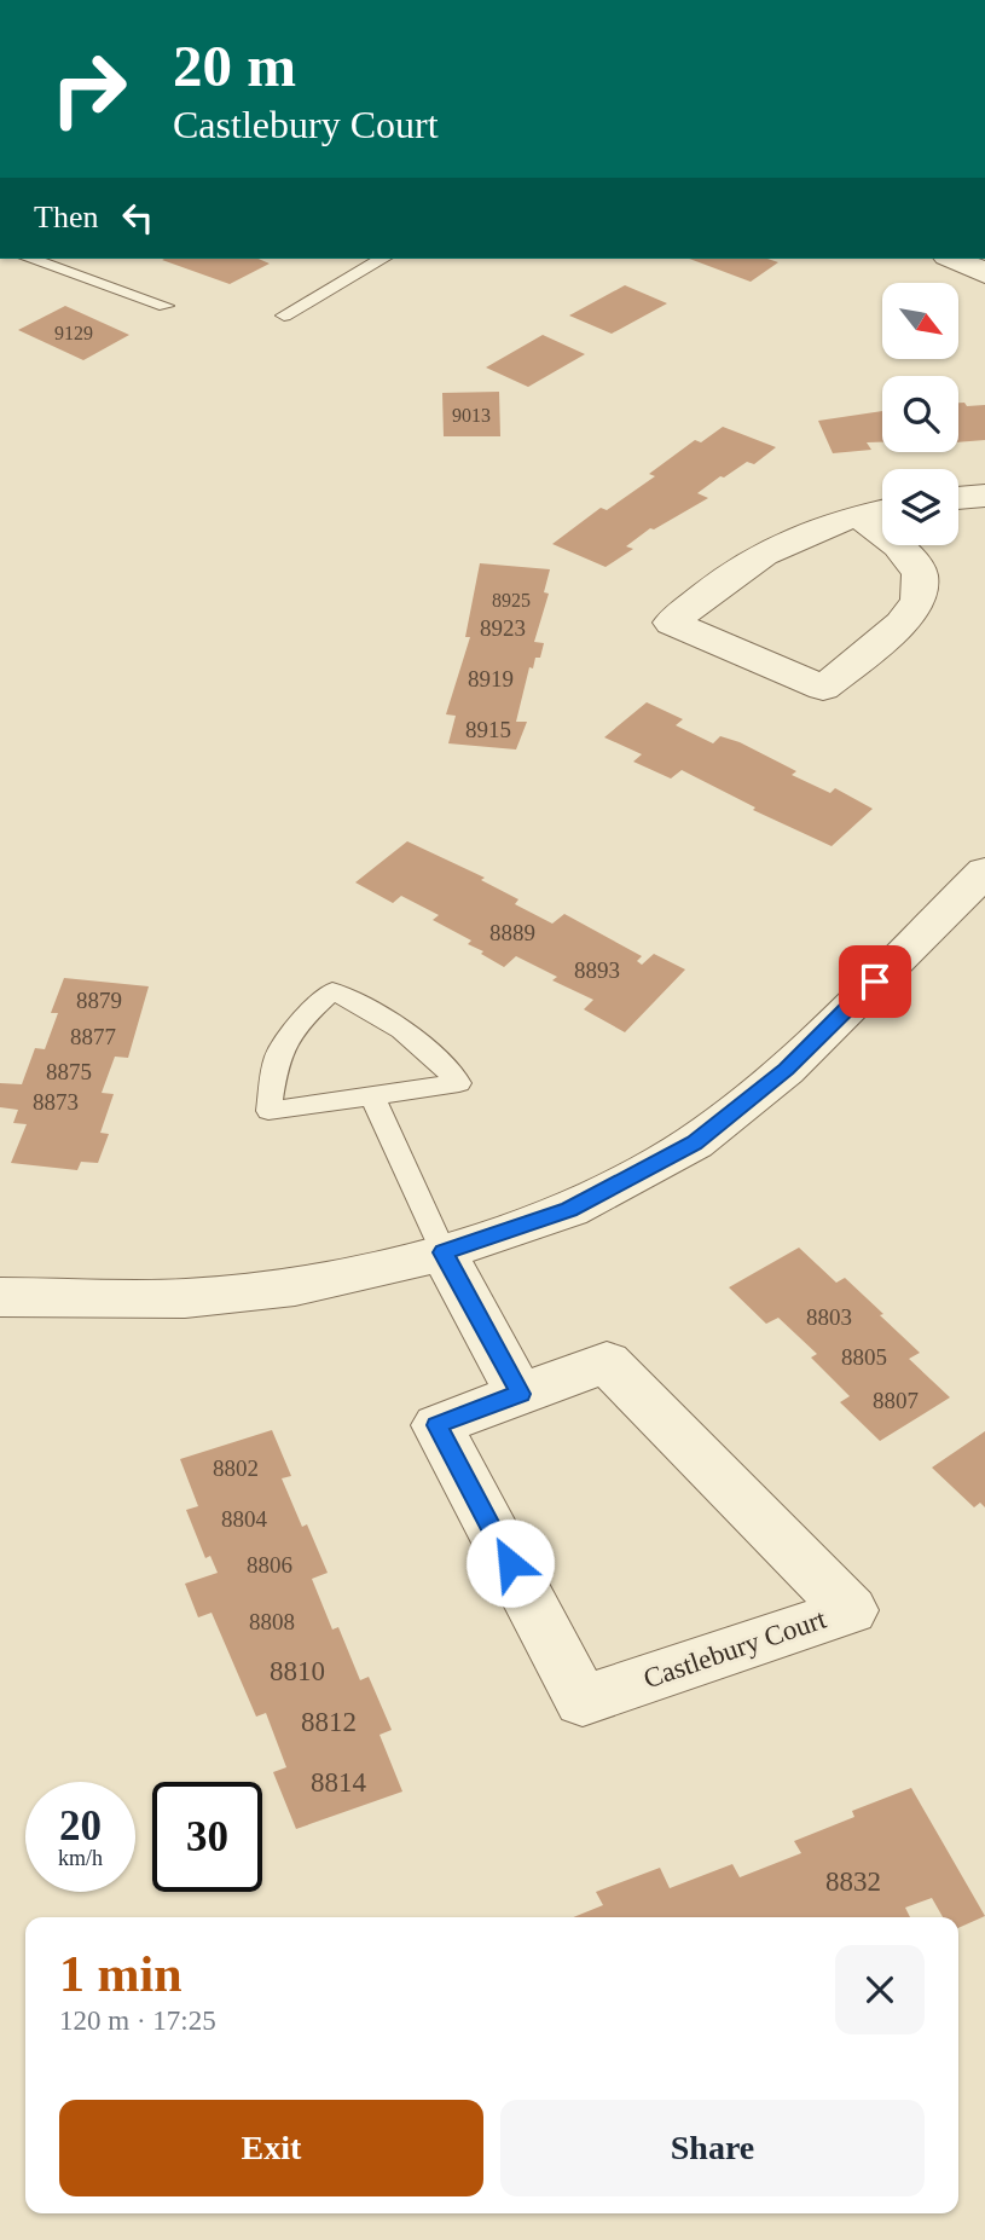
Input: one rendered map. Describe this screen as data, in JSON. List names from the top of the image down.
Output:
{
  "streets": {
    "street": ["Castlebury Court"]
  },
  "house_numbers": [
    "9129",
    "9013",
    "8925",
    "8923",
    "8919",
    "8915",
    "8889",
    "8893",
    "8879",
    "8877",
    "8875",
    "8873",
    "8803",
    "8805",
    "8807",
    "8802",
    "8804",
    "8806",
    "8808",
    "8810",
    "8812",
    "8814",
    "8832"
  ],
  "north": "bottom right",
  "page": {
    "turn": ["20 m", "Castlebury Court"],
    "then": "Then",
    "speed": "20 km/h",
    "limit": "30",
    "heading": ["1 min", "120 m · 17:25"],
    "buttons": ["Exit", "Share"]
  }
}
